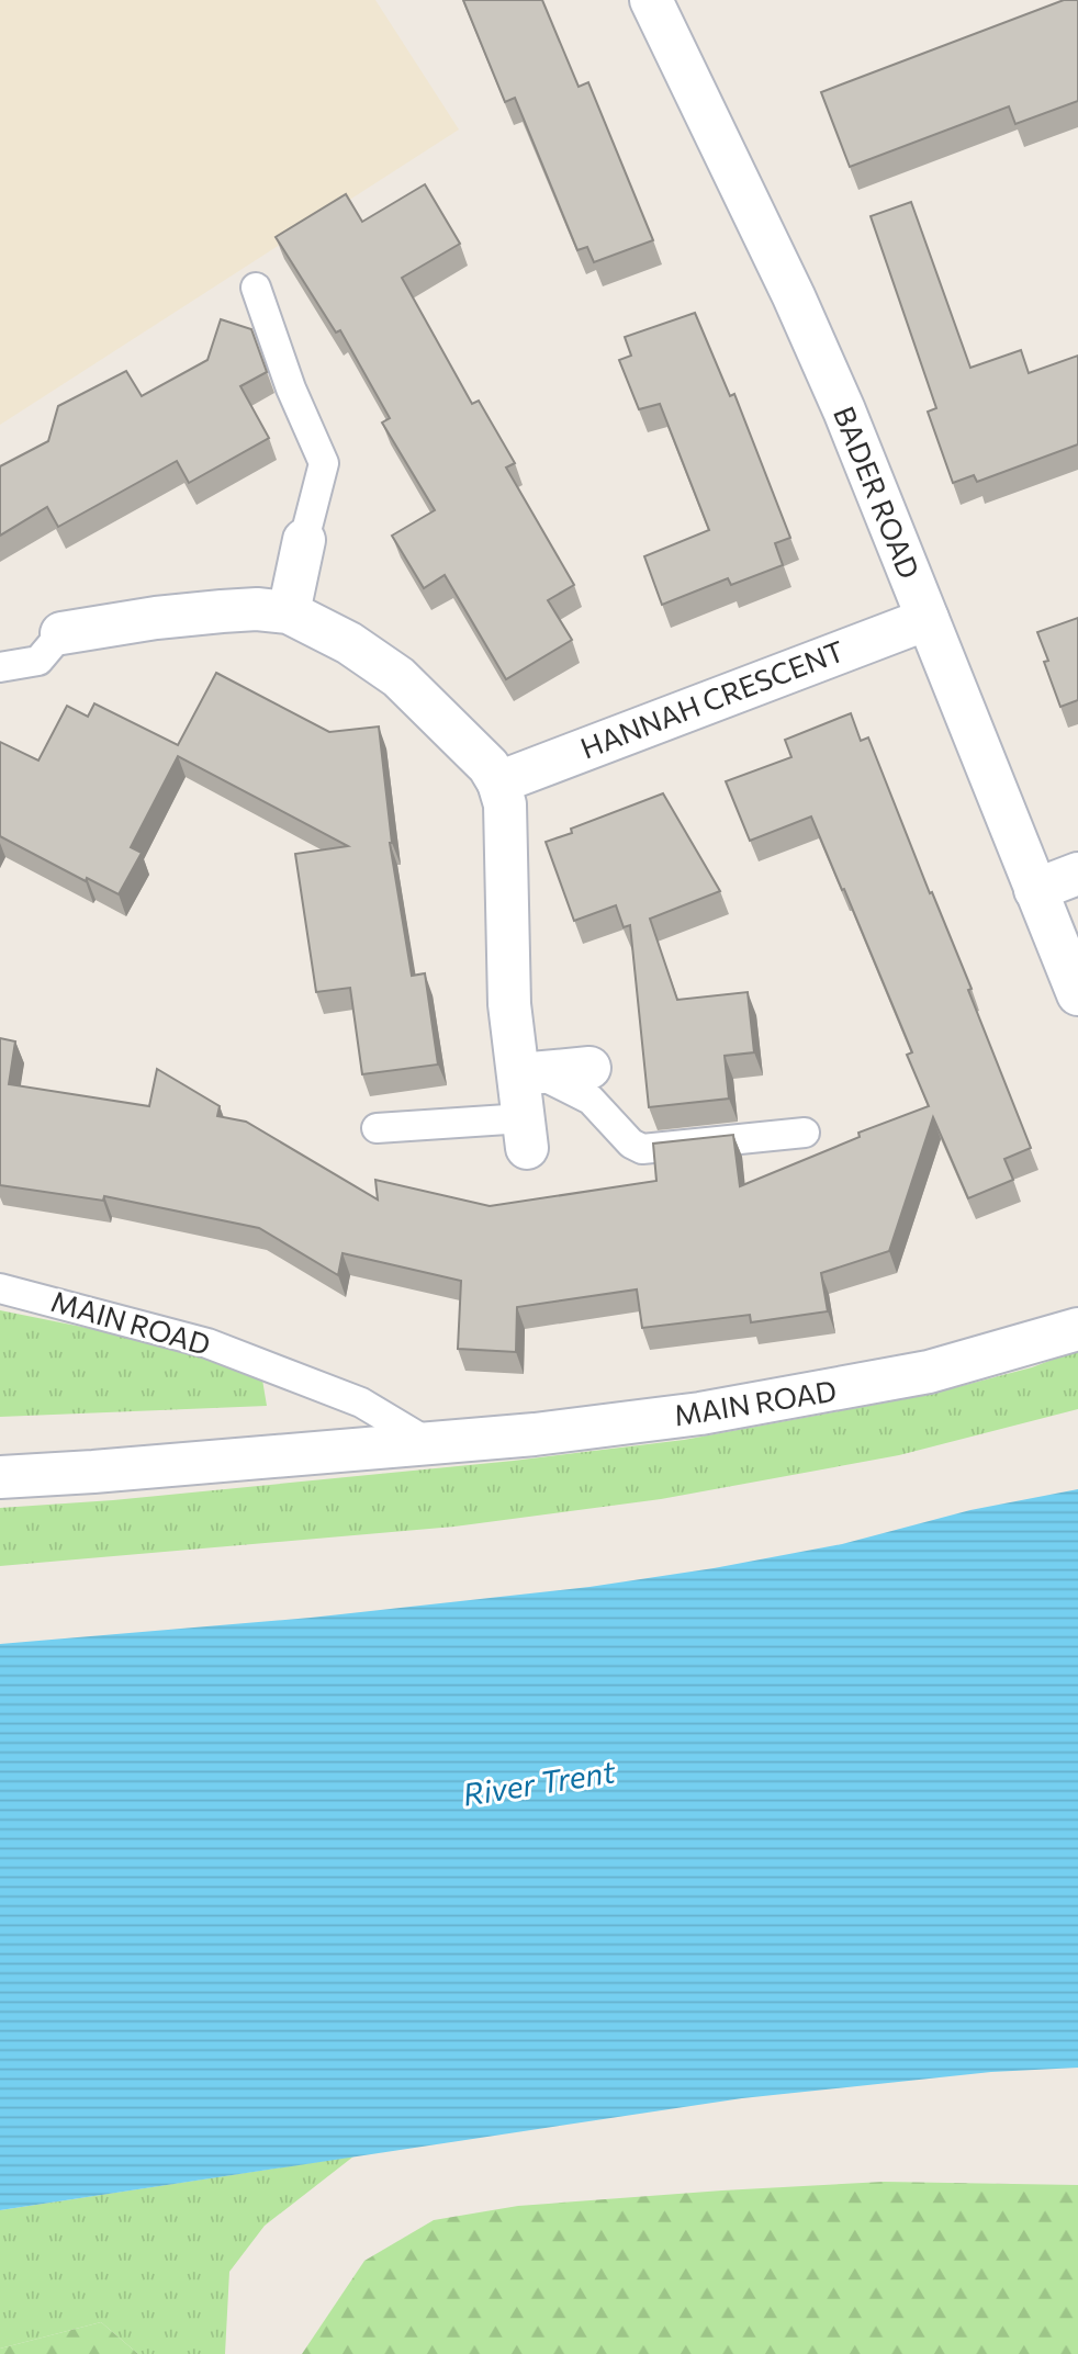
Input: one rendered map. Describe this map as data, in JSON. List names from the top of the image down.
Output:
{
  "streets": {
    "street": ["BADER ROAD", "HANNAH CRESCENT", "MAIN ROAD"]
  },
  "crossings": [
    ["BADER ROAD", "HANNAH CRESCENT"]
  ],
  "water": ["River Trent"]
}
